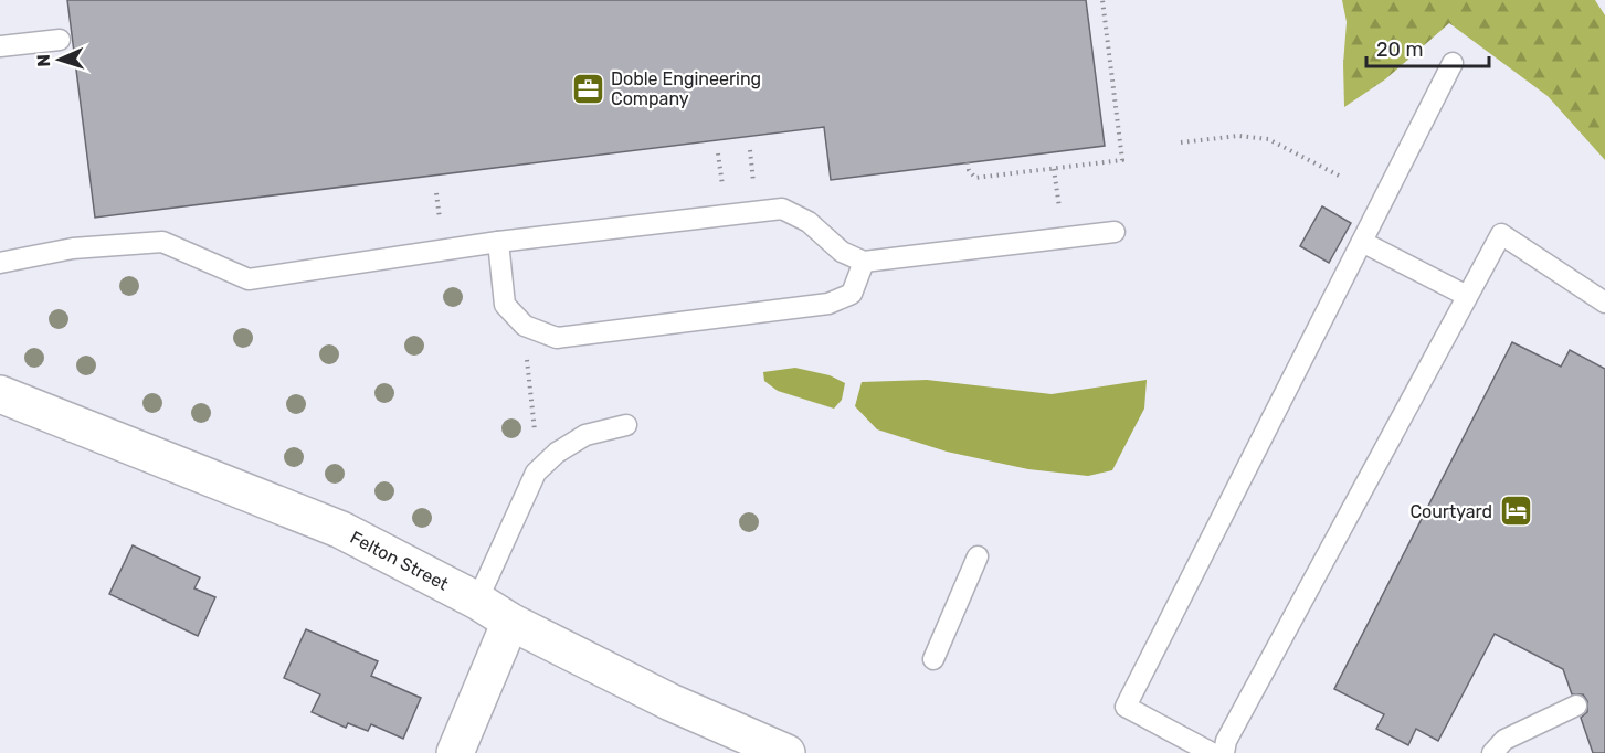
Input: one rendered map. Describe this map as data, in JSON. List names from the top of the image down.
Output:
{
  "streets": {
    "street": ["Felton Street"]
  },
  "places": {
    "office": ["Doble Engineering Company"],
    "hotel": ["Courtyard"]
  },
  "scale_bar": "20 m",
  "north": "left"
}
